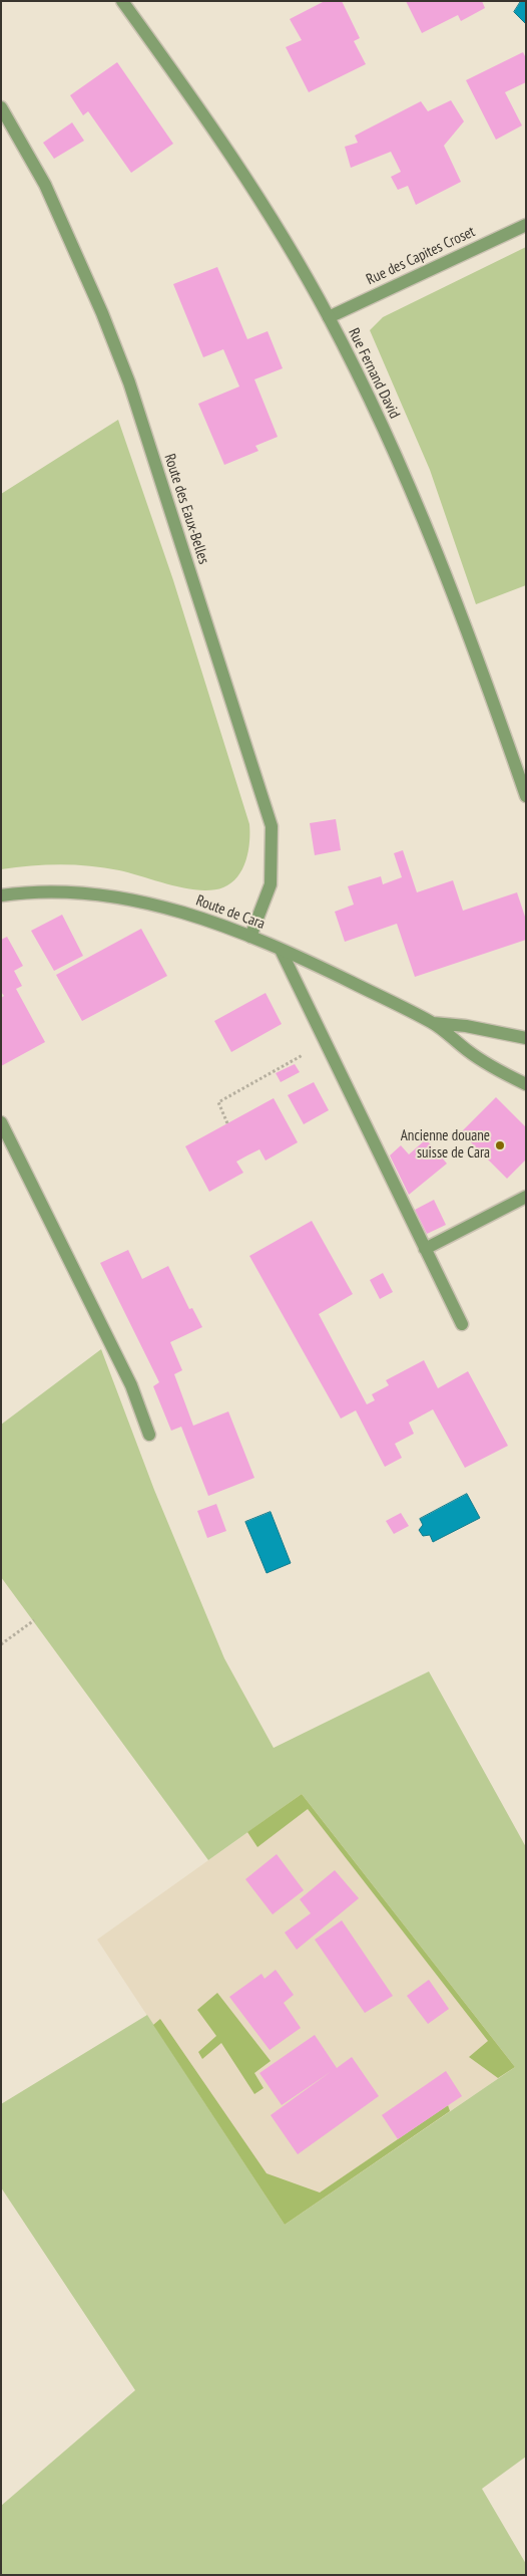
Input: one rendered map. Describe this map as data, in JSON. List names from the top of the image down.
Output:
{
  "streets": {
    "street": [
      "Rue des Capites Croset",
      "Rue Fernand David",
      "Route des Eaux-Belles",
      "Route de Cara"
    ]
  },
  "crossings": [
    ["Rue des Capites Croset", "Rue Fernand David"],
    ["Route des Eaux-Belles", "Route de Cara"]
  ],
  "places": ["Ancienne douane suisse de Cara"]
}
